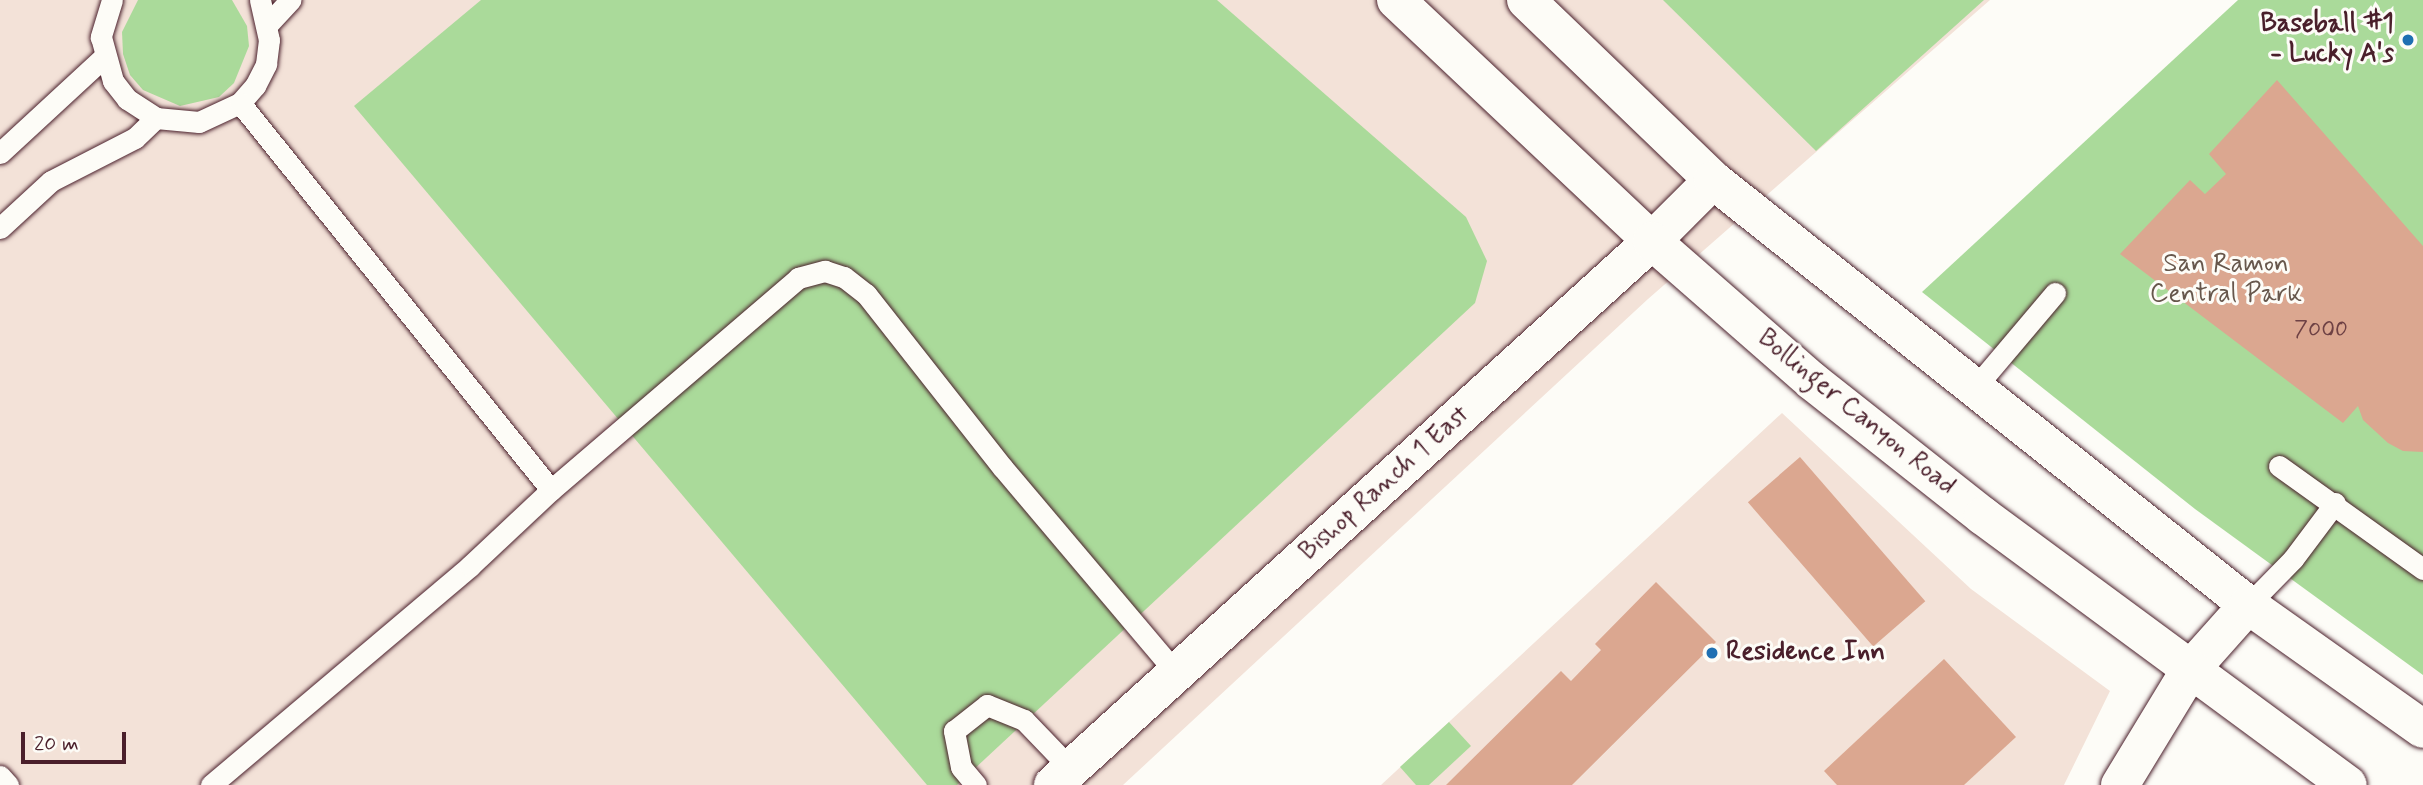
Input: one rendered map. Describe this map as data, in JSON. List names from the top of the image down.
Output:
{
  "streets": {
    "main road": ["Bollinger Canyon Road", "Bishop Ranch 1 East"]
  },
  "crossings": [
    ["Bollinger Canyon Road", "Bishop Ranch 1 East"]
  ],
  "parks": ["San Ramon Central Park"],
  "places": ["Baseball #1 - Lucky A's", "Residence Inn"],
  "house_numbers": ["7000"],
  "scale_bar": "20 m"
}
